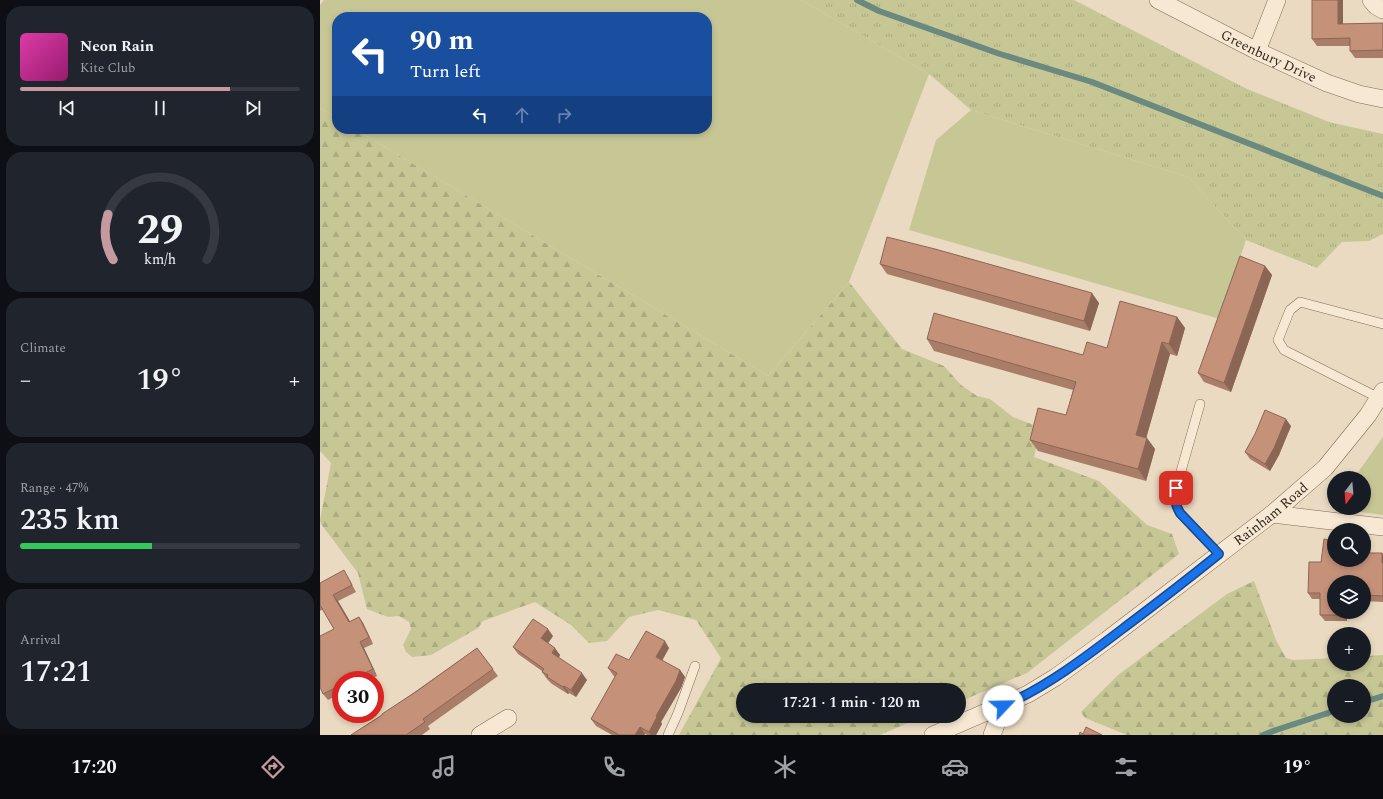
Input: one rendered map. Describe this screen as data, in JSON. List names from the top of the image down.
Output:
{
  "streets": {
    "street": ["Greenbury Drive", "Rainham Road"]
  },
  "north": "bottom",
  "page": {
    "turn": ["90 m", "Turn left"],
    "song": ["Neon Rain", "Kite Club"],
    "tile": [
      "Climate",
      ["Range · 47%", "235 km"],
      ["Arrival", "17:21"]
    ],
    "heat": ["−", "19°", "+"],
    "map_buttons": ["+", "−"],
    "limit": "30",
    "trip": "17:21 · 1 min · 120 m",
    "tabs": ["17:20", "19°"],
    "gauge": ["29", "km/h"]
  }
}
